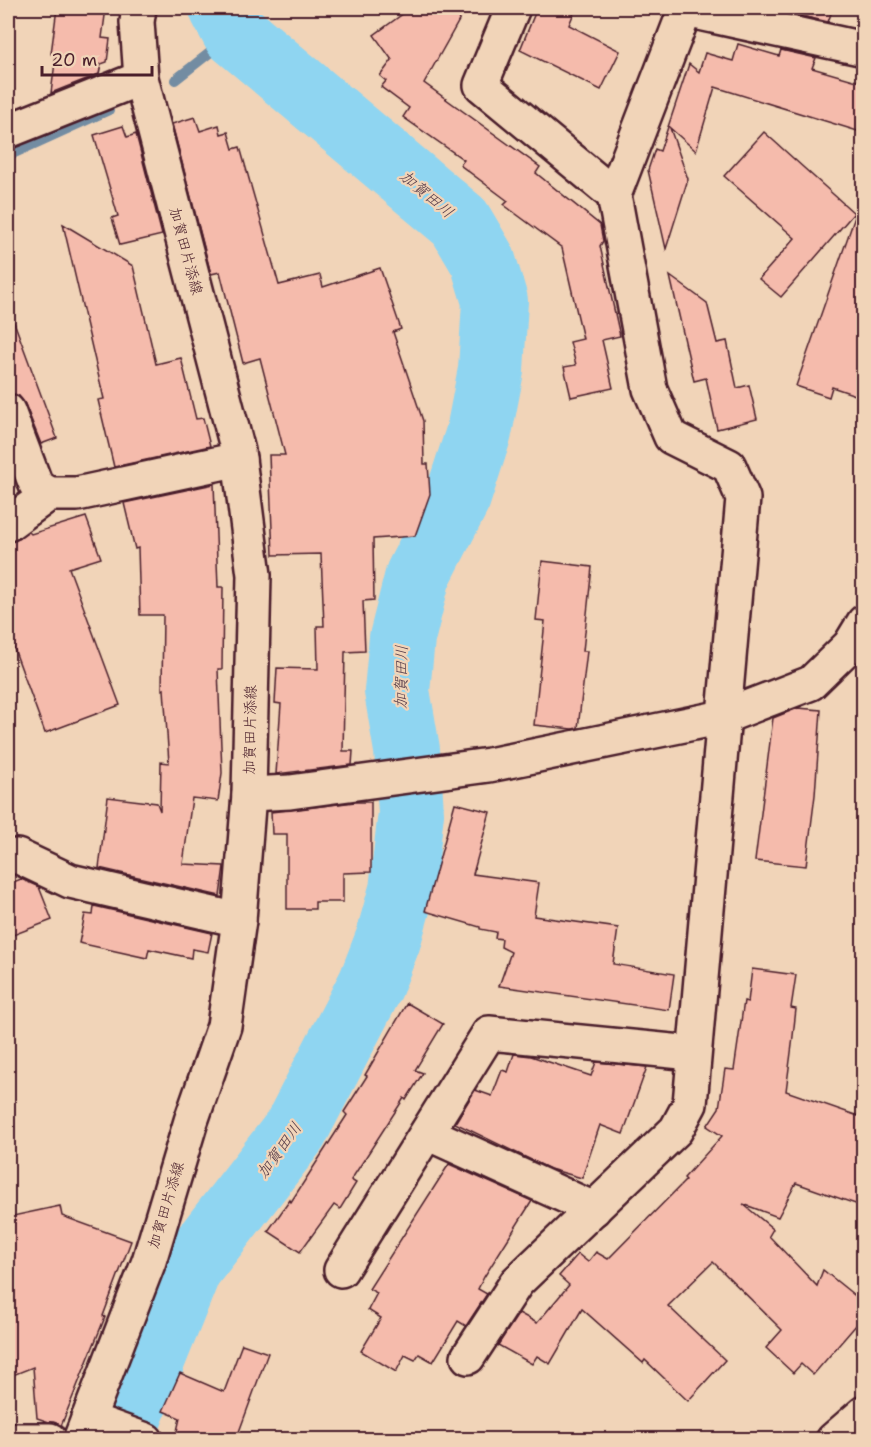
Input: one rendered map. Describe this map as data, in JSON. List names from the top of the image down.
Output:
{
  "streets": {
    "street": ["加賀田片添線"]
  },
  "water": ["加賀田川"],
  "scale_bar": "20 m"
}
